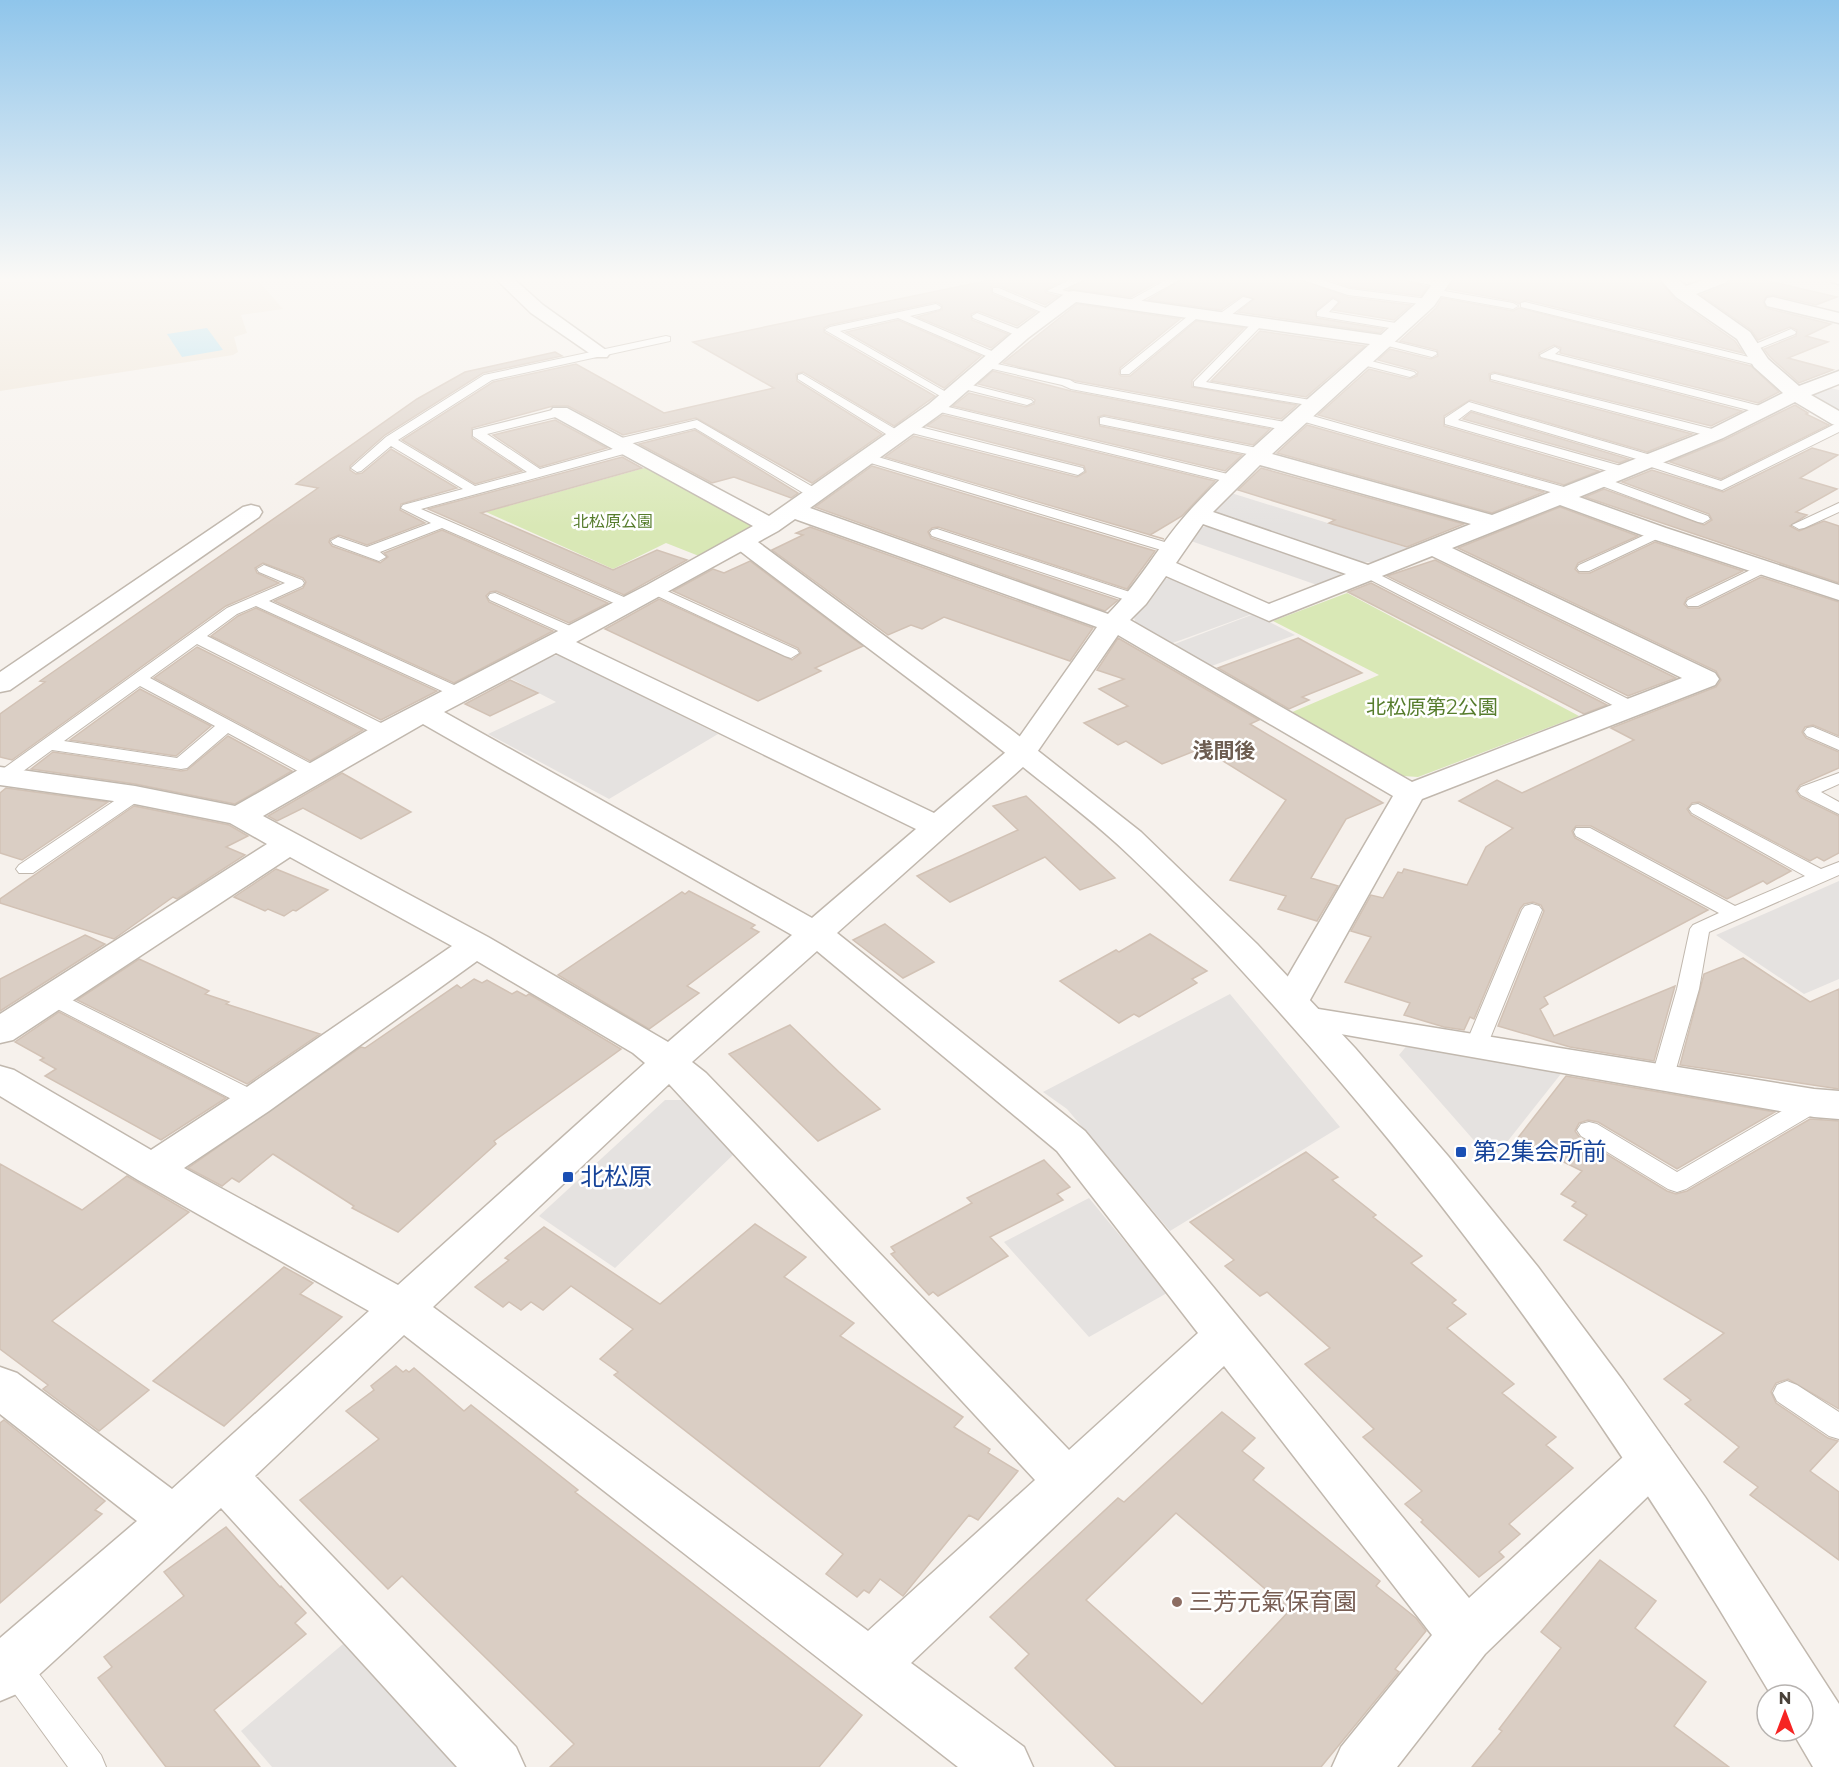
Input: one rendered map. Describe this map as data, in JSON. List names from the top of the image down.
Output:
{
  "districts": ["浅間後"],
  "parks": ["北松原公園", "北松原第2公園"],
  "places": {
    "transit": ["第2集会所前", "北松原"],
    "other": ["三芳元氣保育園"]
  },
  "north": "top"
}
